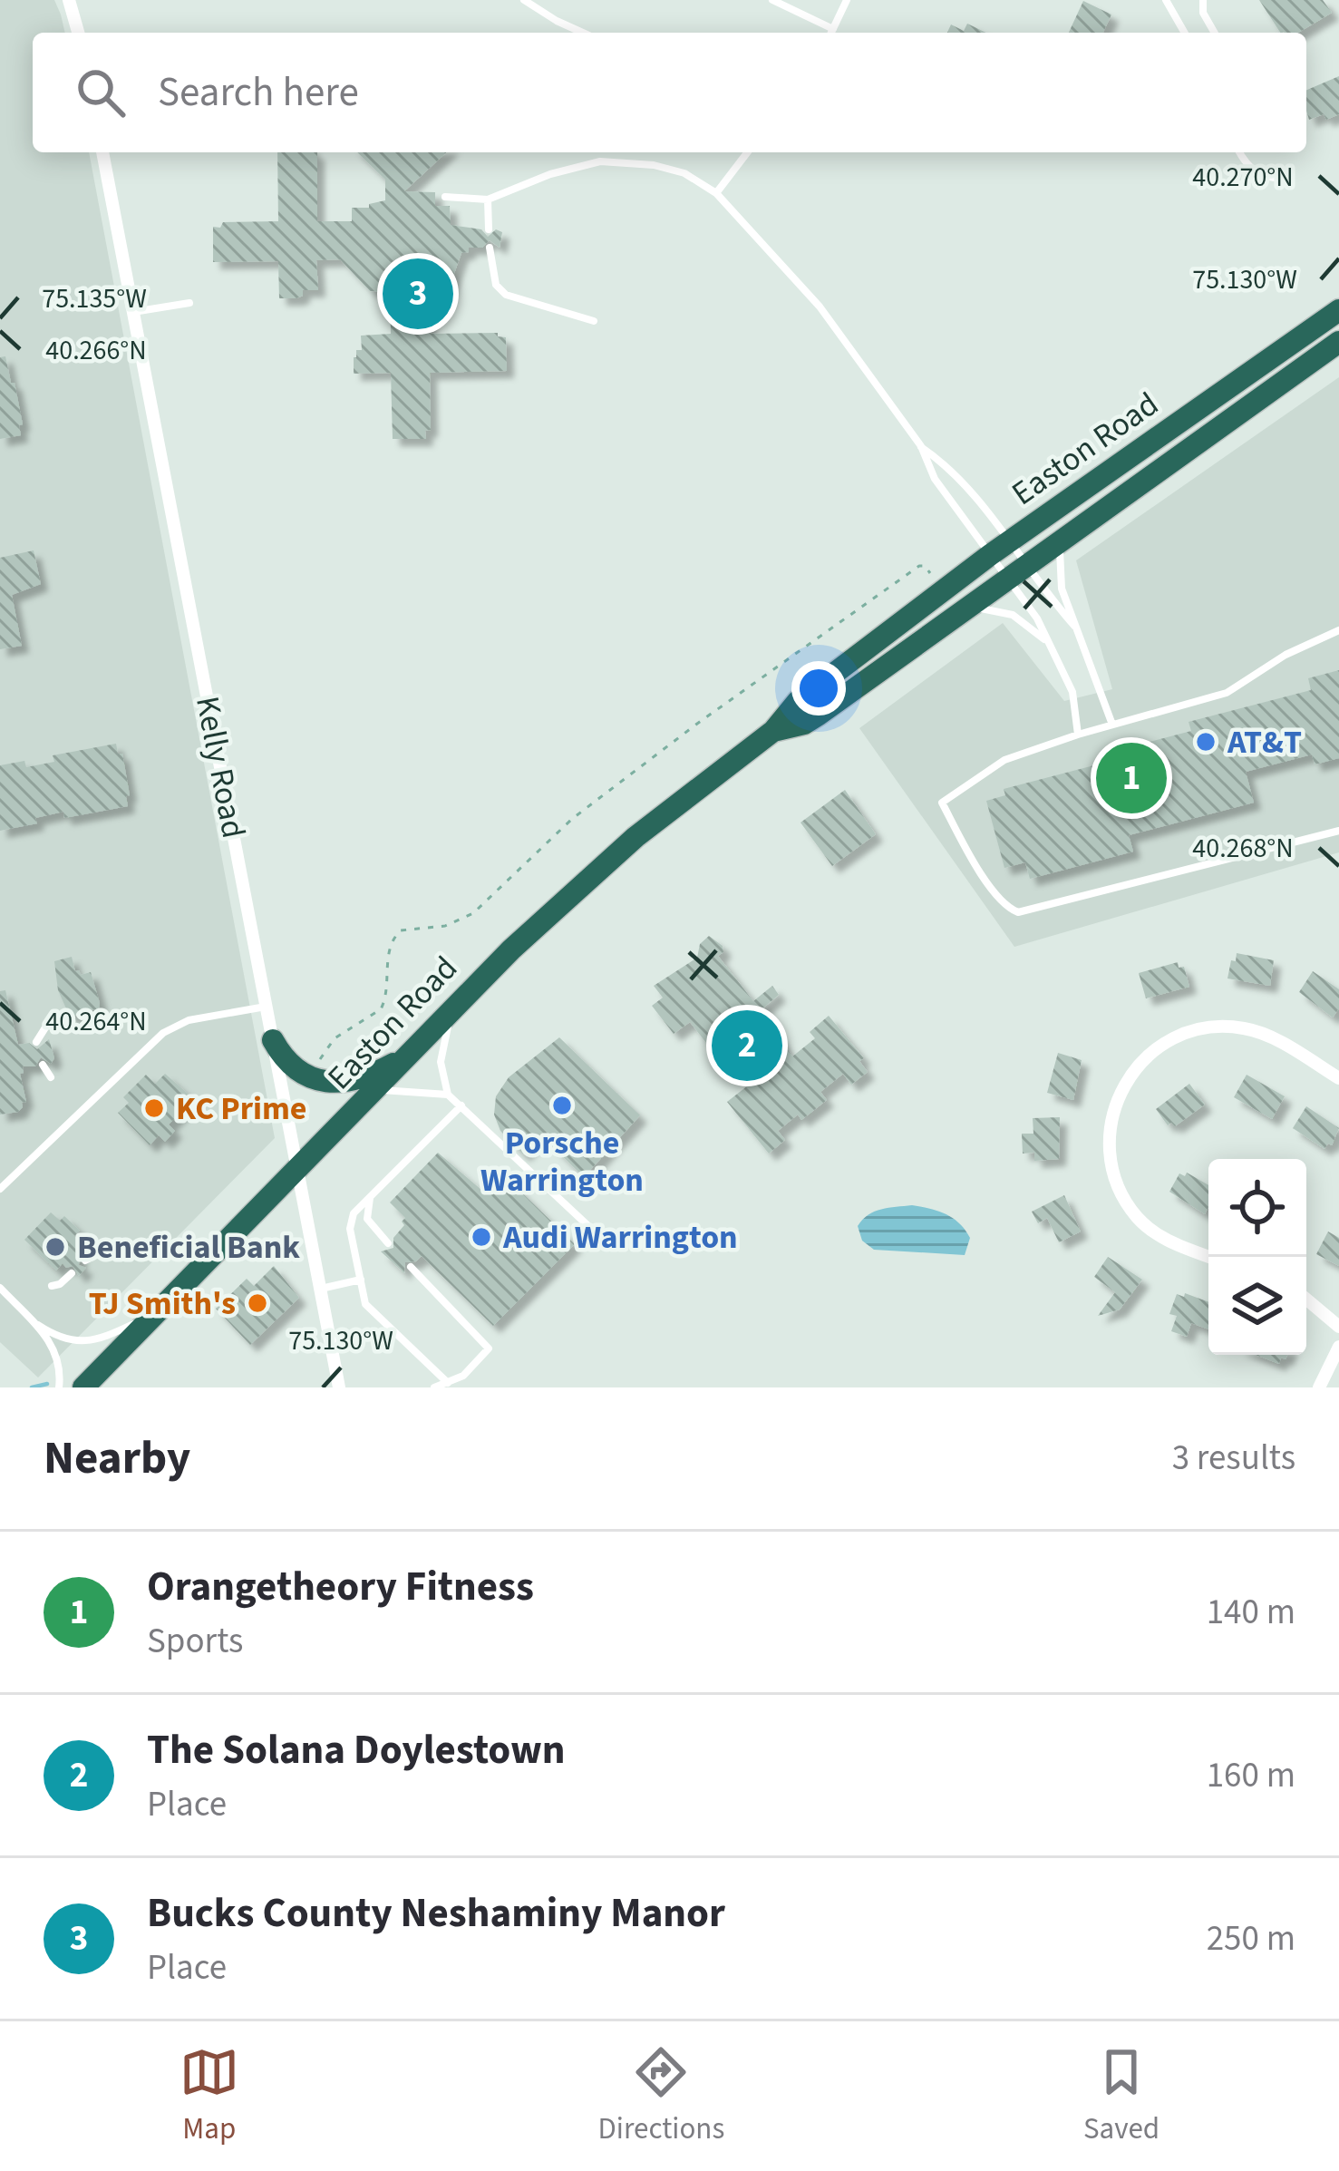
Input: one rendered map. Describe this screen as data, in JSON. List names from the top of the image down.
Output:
{
  "streets": {
    "highway": ["Easton Road"],
    "street": ["Kelly Road"]
  },
  "crossings": [
    ["Easton Road", "Kelly Road"]
  ],
  "places": [
    "AT&T",
    "Porsche Warrington",
    "KC Prime",
    "Audi Warrington",
    "Beneficial Bank",
    "TJ Smith's"
  ],
  "page": {
    "search": "Search here",
    "pins": ["3", "1", "2"],
    "heading": ["Nearby", "3 results"],
    "list": [
      {
        "mark": "1",
        "name": "Orangetheory Fitness",
        "note": "Sports",
        "value": "140 m"
      },
      {
        "mark": "2",
        "name": "The Solana Doylestown",
        "note": "Place",
        "value": "160 m"
      },
      {
        "mark": "3",
        "name": "Bucks County Neshaminy Manor",
        "note": "Place",
        "value": "250 m"
      }
    ],
    "nav": ["Map", "Directions", "Saved"]
  },
  "coordinates": [
    "40.270°N",
    "75.130°W",
    "75.135°W",
    "40.266°N",
    "40.268°N",
    "40.264°N"
  ]
}
